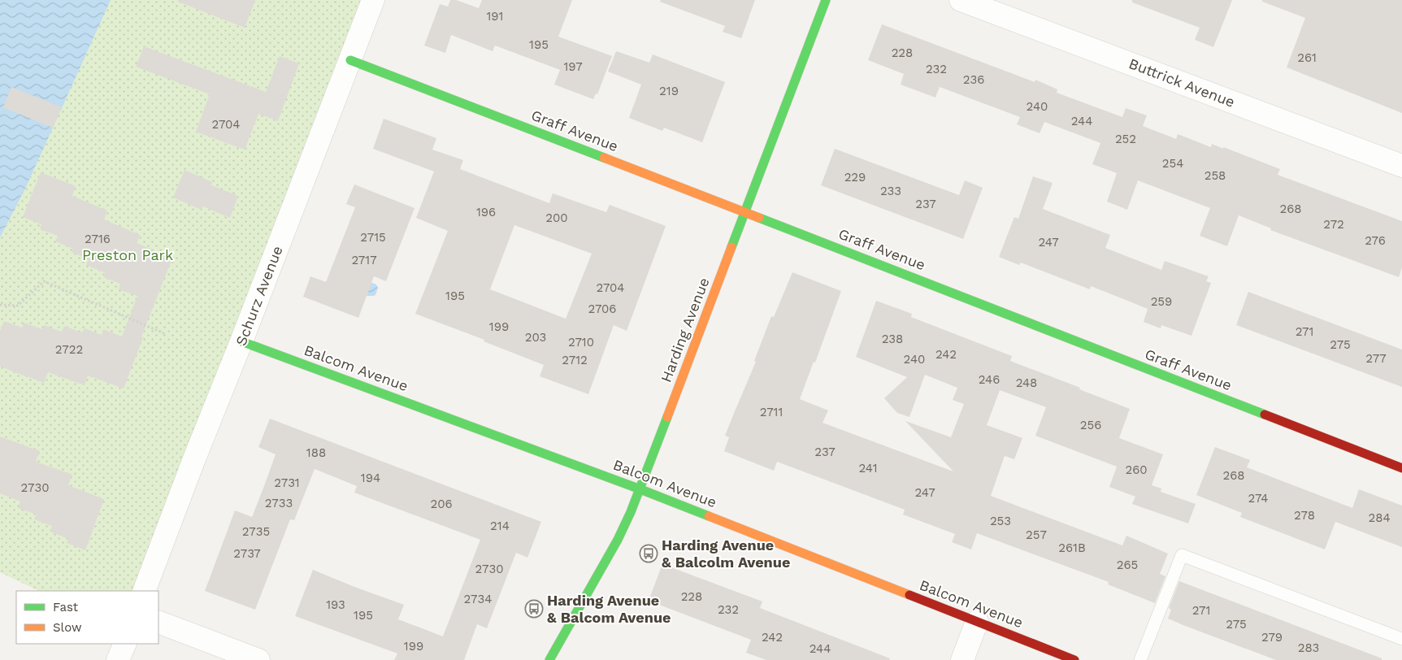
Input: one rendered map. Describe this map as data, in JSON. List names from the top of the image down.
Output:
{
  "streets": {
    "street": [
      "Buttrick Avenue",
      "Graff Avenue",
      "Schurz Avenue",
      "Harding Avenue",
      "Balcom Avenue"
    ]
  },
  "crossings": [
    ["Graff Avenue", "Schurz Avenue"],
    ["Graff Avenue", "Harding Avenue"],
    ["Schurz Avenue", "Balcom Avenue"],
    ["Harding Avenue", "Balcom Avenue"]
  ],
  "parks": ["Preston Park"],
  "places": {
    "bus stop": ["Harding Avenue & Balcolm Avenue", "Harding Avenue & Balcom Avenue"]
  },
  "house_numbers": [
    "191",
    "195",
    "228",
    "261",
    "197",
    "232",
    "236",
    "219",
    "240",
    "244",
    "2704",
    "252",
    "254",
    "258",
    "229",
    "233",
    "237",
    "268",
    "196",
    "200",
    "272",
    "2715",
    "2716",
    "276",
    "247",
    "2717",
    "2704",
    "195",
    "259",
    "2706",
    "199",
    "271",
    "203",
    "238",
    "2710",
    "275",
    "2722",
    "242",
    "277",
    "240",
    "2712",
    "246",
    "248",
    "2711",
    "256",
    "237",
    "188",
    "241",
    "260",
    "268",
    "194",
    "2731",
    "2730",
    "247",
    "274",
    "2733",
    "206",
    "278",
    "284",
    "253",
    "214",
    "2735",
    "257",
    "261B",
    "2737",
    "265",
    "2730",
    "228",
    "2734",
    "193",
    "232",
    "271",
    "195",
    "275",
    "242",
    "279",
    "199",
    "283",
    "244"
  ],
  "legend": ["Fast", "Slow"]
}
